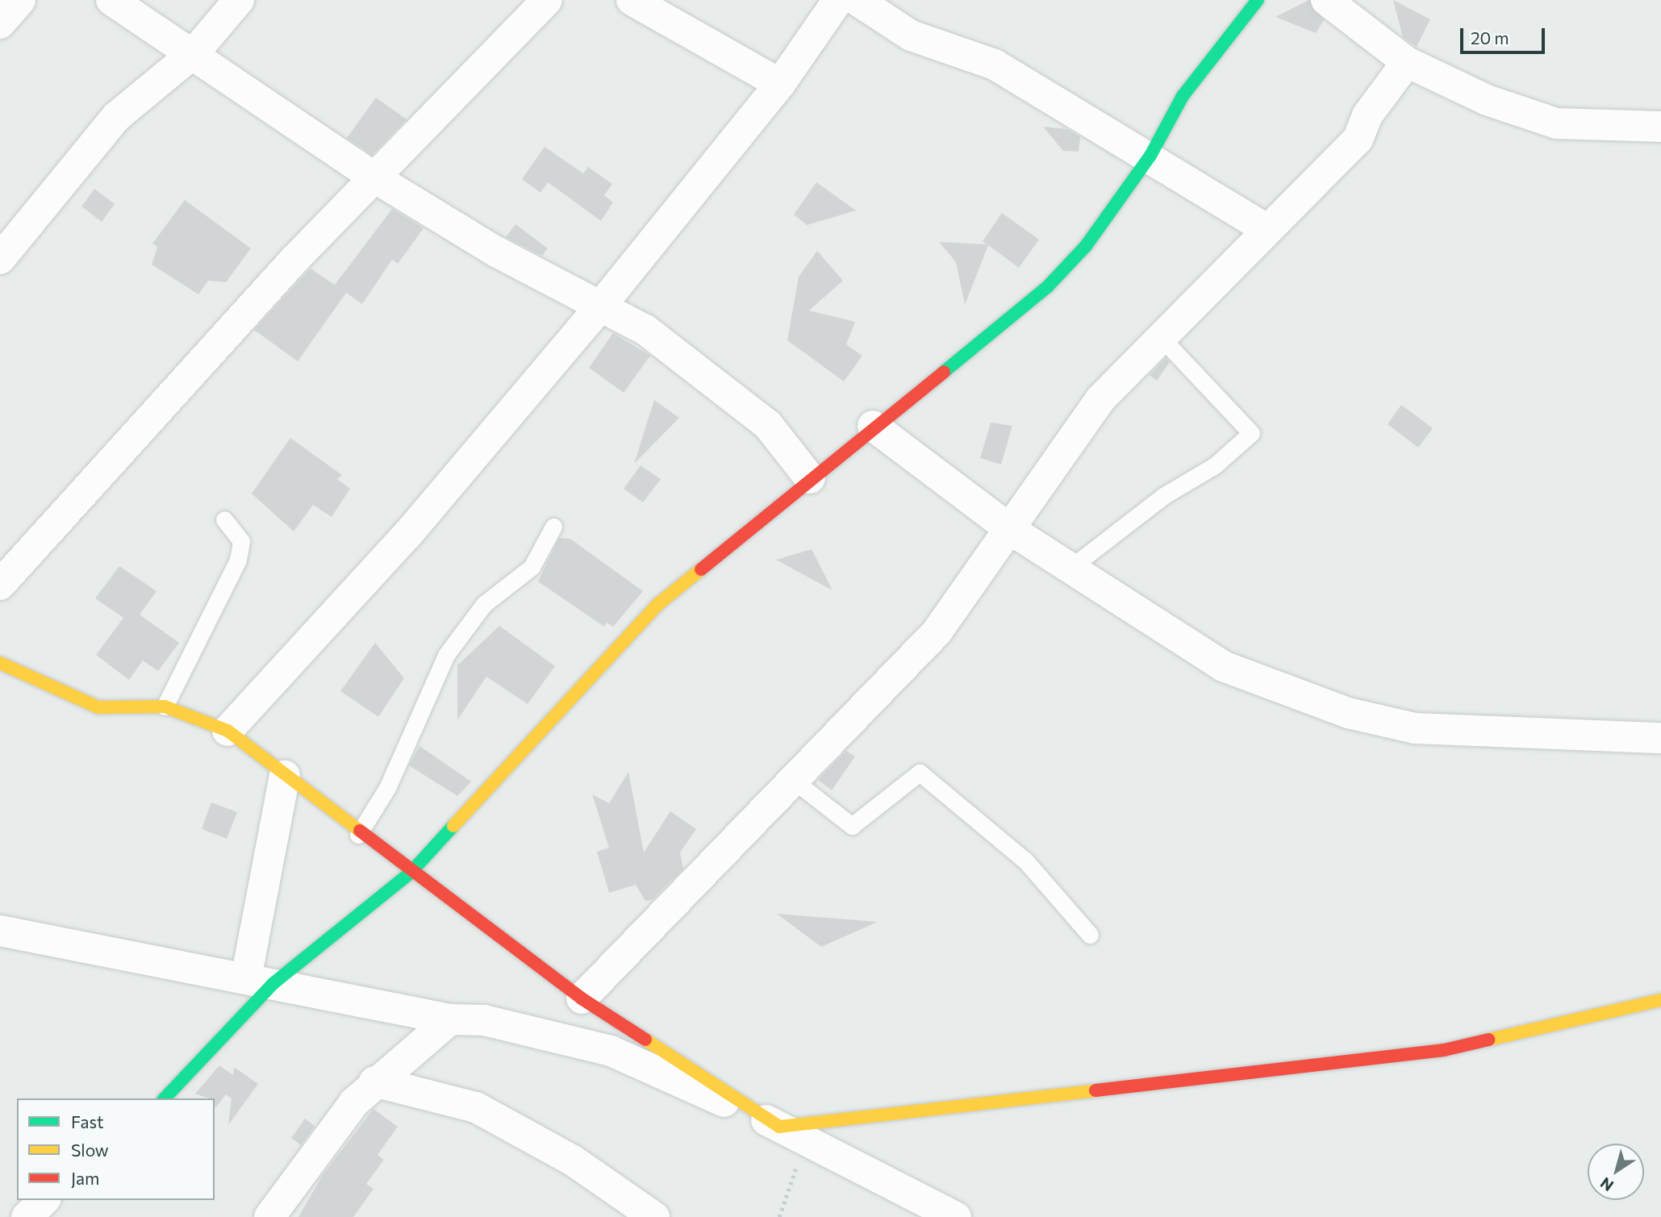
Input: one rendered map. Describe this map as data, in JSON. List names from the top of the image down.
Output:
{
  "legend": ["Fast", "Slow", "Jam"],
  "scale_bar": "20 m",
  "north": "bottom left"
}
